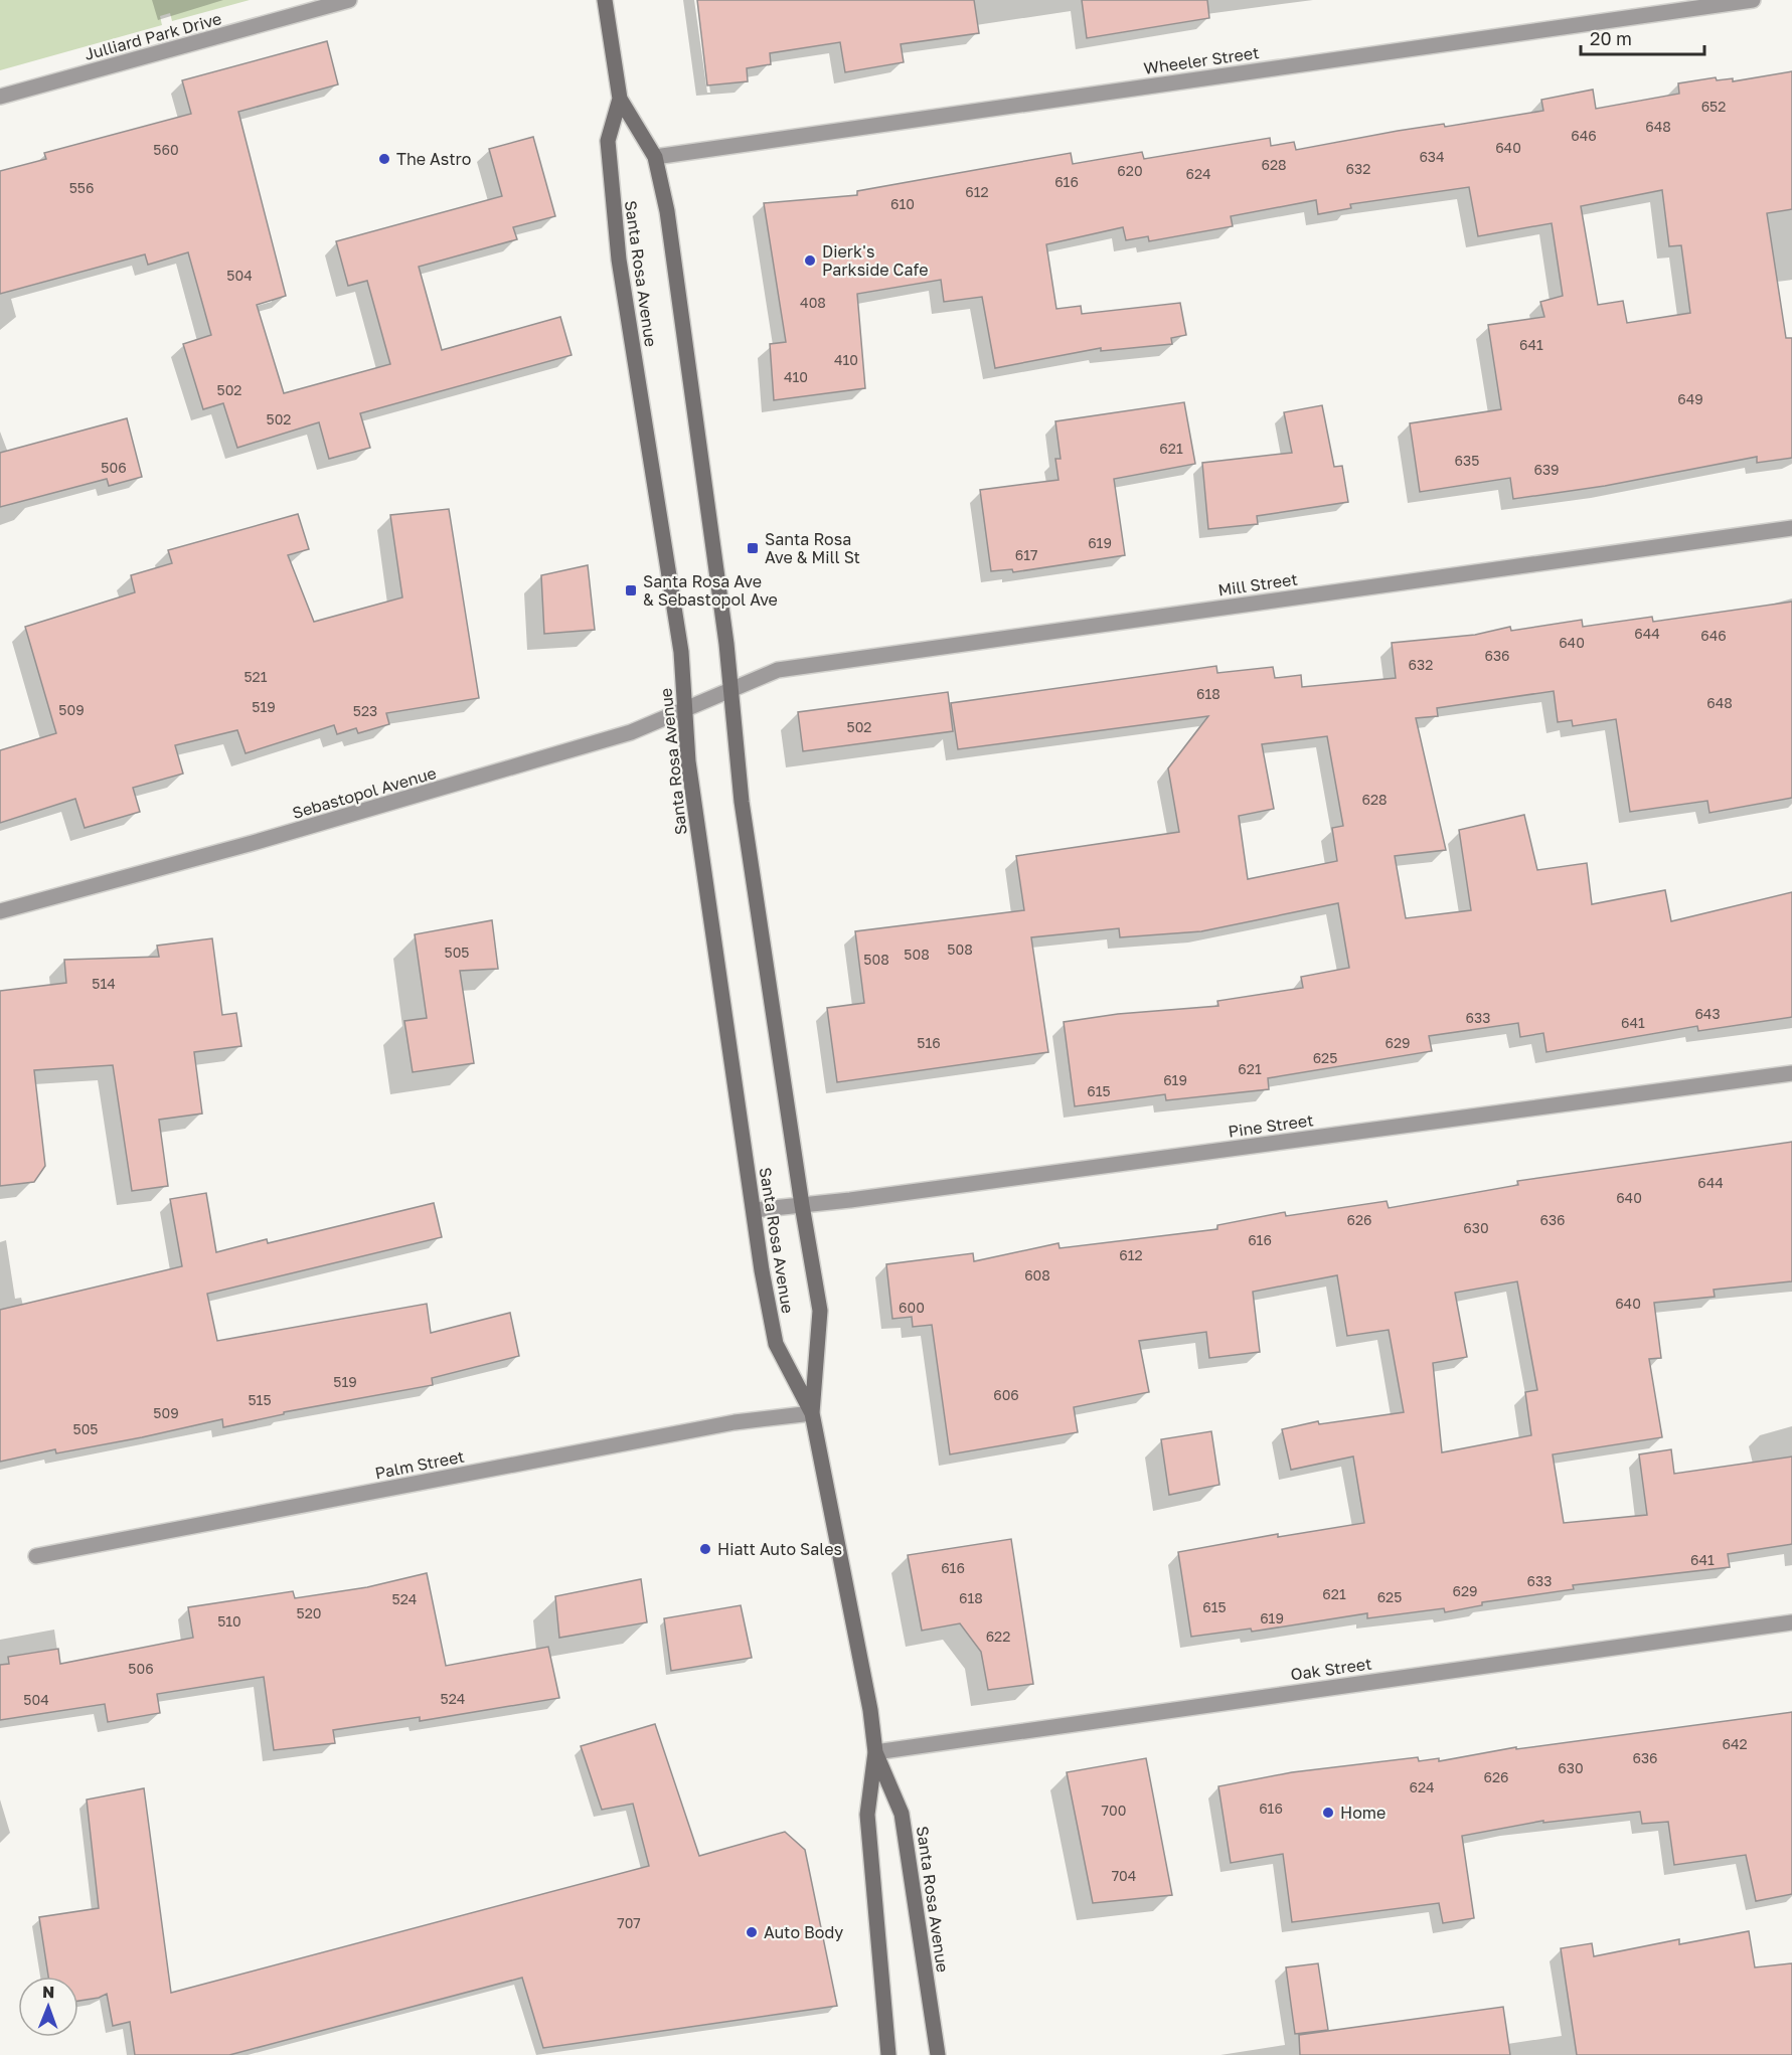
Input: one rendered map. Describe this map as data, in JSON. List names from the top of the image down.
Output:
{
  "streets": {
    "main road": ["Santa Rosa Avenue"],
    "street": [
      "Julliard Park Drive",
      "Wheeler Street",
      "Mill Street",
      "Sebastopol Avenue",
      "Pine Street",
      "Palm Street",
      "Oak Street"
    ]
  },
  "crossings": [
    ["Wheeler Street", "Santa Rosa Avenue"],
    ["Santa Rosa Avenue", "Mill Street"],
    ["Santa Rosa Avenue", "Sebastopol Avenue"],
    ["Santa Rosa Avenue", "Pine Street"],
    ["Santa Rosa Avenue", "Palm Street"],
    ["Santa Rosa Avenue", "Oak Street"],
    ["Mill Street", "Sebastopol Avenue"]
  ],
  "places": {
    "other": [
      "The Astro",
      "Dierk's Parkside Cafe",
      "Hiatt Auto Sales",
      "Home",
      "Auto Body"
    ],
    "transit": ["Santa Rosa Ave & Mill St", "Santa Rosa Ave & Sebastopol Ave"]
  },
  "house_numbers": [
    "652",
    "648",
    "646",
    "640",
    "560",
    "634",
    "628",
    "632",
    "620",
    "624",
    "616",
    "556",
    "612",
    "610",
    "504",
    "408",
    "641",
    "410",
    "410",
    "502",
    "649",
    "502",
    "621",
    "635",
    "506",
    "639",
    "619",
    "617",
    "644",
    "646",
    "640",
    "636",
    "632",
    "521",
    "618",
    "648",
    "519",
    "509",
    "523",
    "502",
    "628",
    "508",
    "505",
    "508",
    "508",
    "514",
    "643",
    "633",
    "641",
    "516",
    "629",
    "625",
    "621",
    "619",
    "615",
    "644",
    "640",
    "626",
    "636",
    "630",
    "616",
    "612",
    "608",
    "640",
    "600",
    "519",
    "606",
    "515",
    "509",
    "505",
    "641",
    "616",
    "633",
    "629",
    "621",
    "625",
    "618",
    "524",
    "615",
    "520",
    "619",
    "510",
    "622",
    "506",
    "524",
    "504",
    "642",
    "636",
    "630",
    "626",
    "624",
    "616",
    "700",
    "704",
    "707"
  ],
  "scale_bar": "20 m",
  "north": "top"
}
